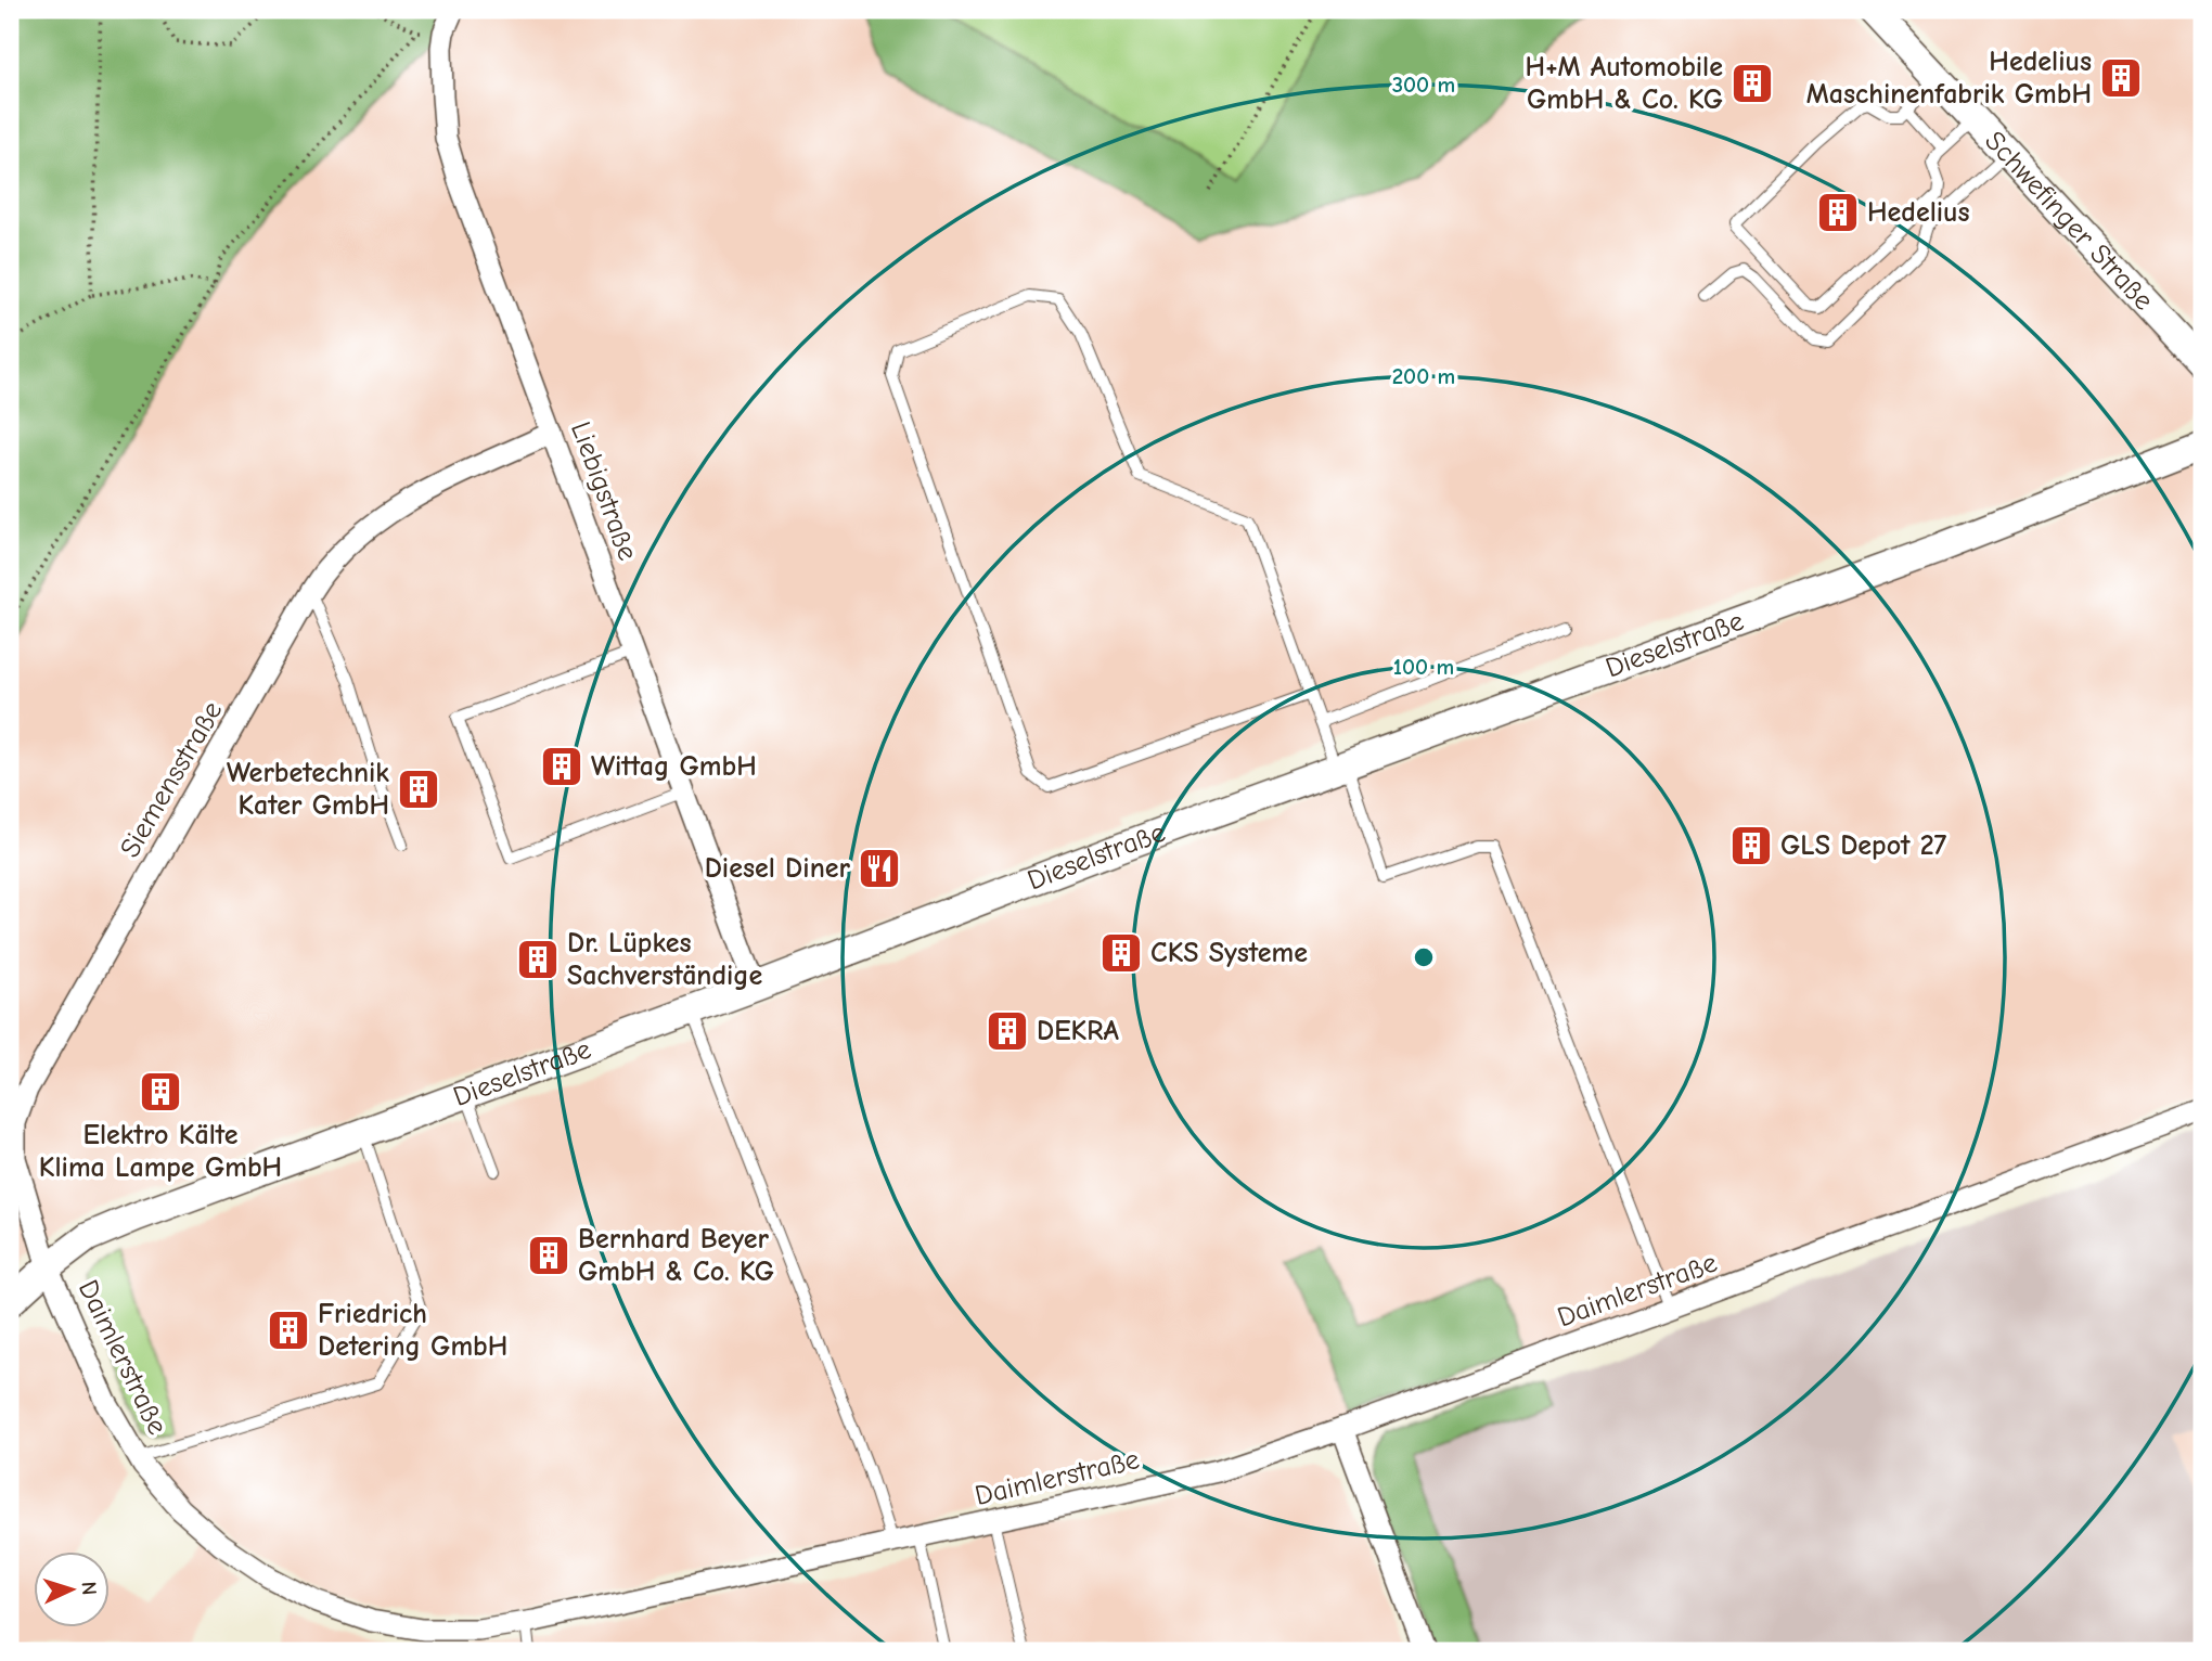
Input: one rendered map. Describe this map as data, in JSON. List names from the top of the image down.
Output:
{
  "streets": {
    "street": [
      "Schwefinger Straße",
      "Liebigstraße",
      "Dieselstraße",
      "Siemensstraße",
      "Daimlerstraße"
    ]
  },
  "crossings": [
    ["Liebigstraße", "Dieselstraße"],
    ["Liebigstraße", "Siemensstraße"],
    ["Dieselstraße", "Siemensstraße"],
    ["Dieselstraße", "Daimlerstraße"],
    ["Siemensstraße", "Daimlerstraße"]
  ],
  "places": {
    "building": [
      "Hedelius Maschinenfabrik GmbH",
      "H+M Automobile GmbH & Co. KG",
      "Hedelius",
      "Wittag GmbH",
      "Werbetechnik Kater GmbH",
      "GLS Depot 27",
      "CKS Systeme",
      "Dr. Lüpkes Sachverständige",
      "DEKRA",
      "Elektro Kälte Klima Lampe GmbH",
      "Bernhard Beyer GmbH & Co. KG",
      "Friedrich Detering GmbH"
    ],
    "restaurant": ["Diesel Diner"]
  },
  "north": "right",
  "rings": ["300 m", "200 m", "100 m"]
}
